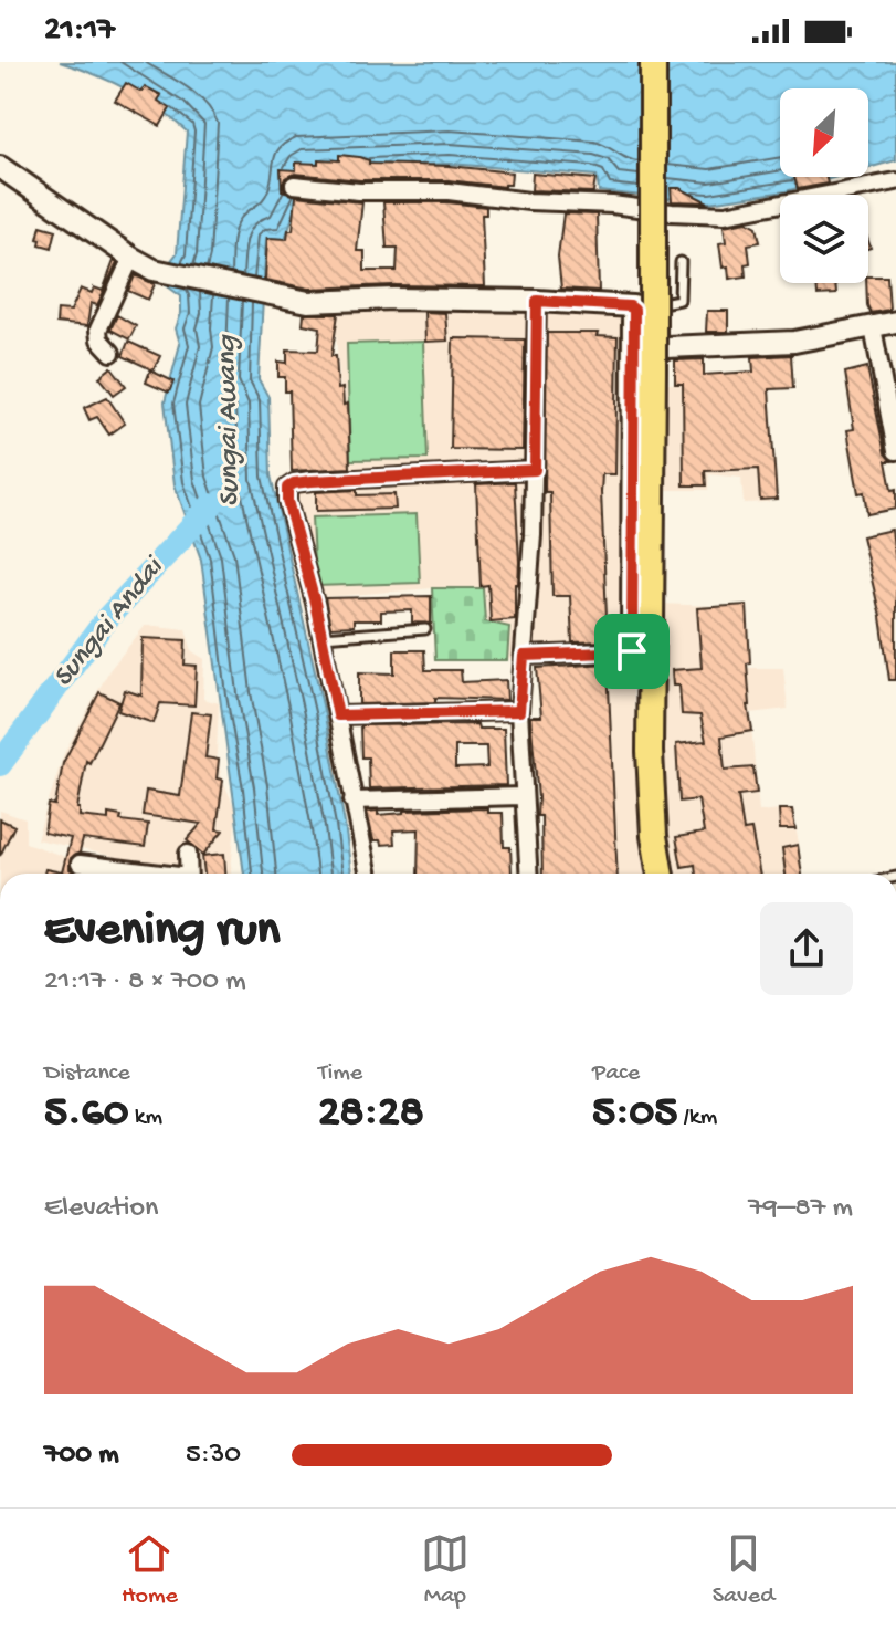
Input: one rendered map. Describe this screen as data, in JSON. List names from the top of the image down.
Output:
{
  "water": ["Sungai Awang", "Sungai Andai"],
  "north": "bottom left",
  "page": {
    "status": "21:17",
    "heading": ["Evening run", "21:17 · 8 × 700 m"],
    "stats": [
      ["Distance", "5.60 km"],
      ["Time", "28:28"],
      ["Pace", "5:05 /km"]
    ],
    "chart": ["Elevation", "79–87 m"],
    "list": [
      {
        "name": "700 m",
        "note": "5:30"
      }
    ],
    "tabs": ["Home", "Map", "Saved"]
  }
}
